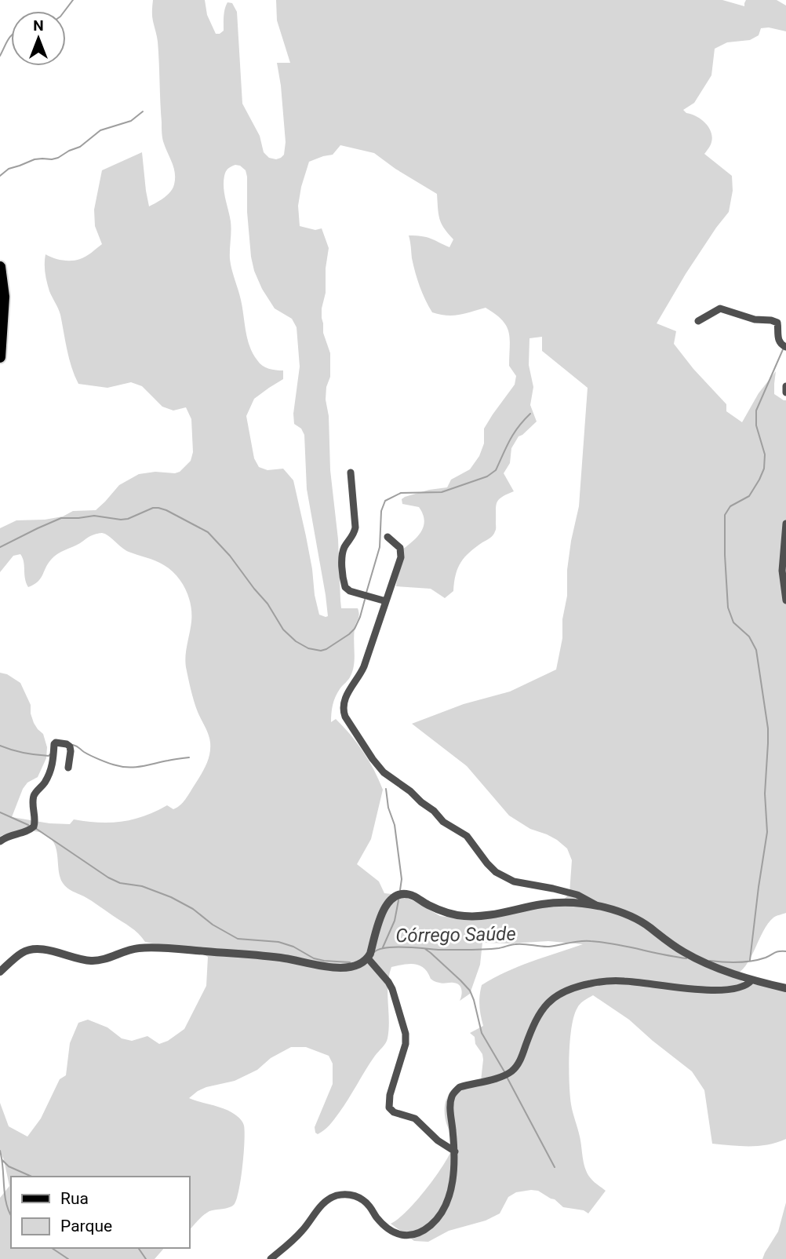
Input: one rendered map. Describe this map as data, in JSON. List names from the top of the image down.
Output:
{
  "water": ["Córrego Saúde"],
  "legend": ["Rua", "Parque"],
  "north": "top"
}
